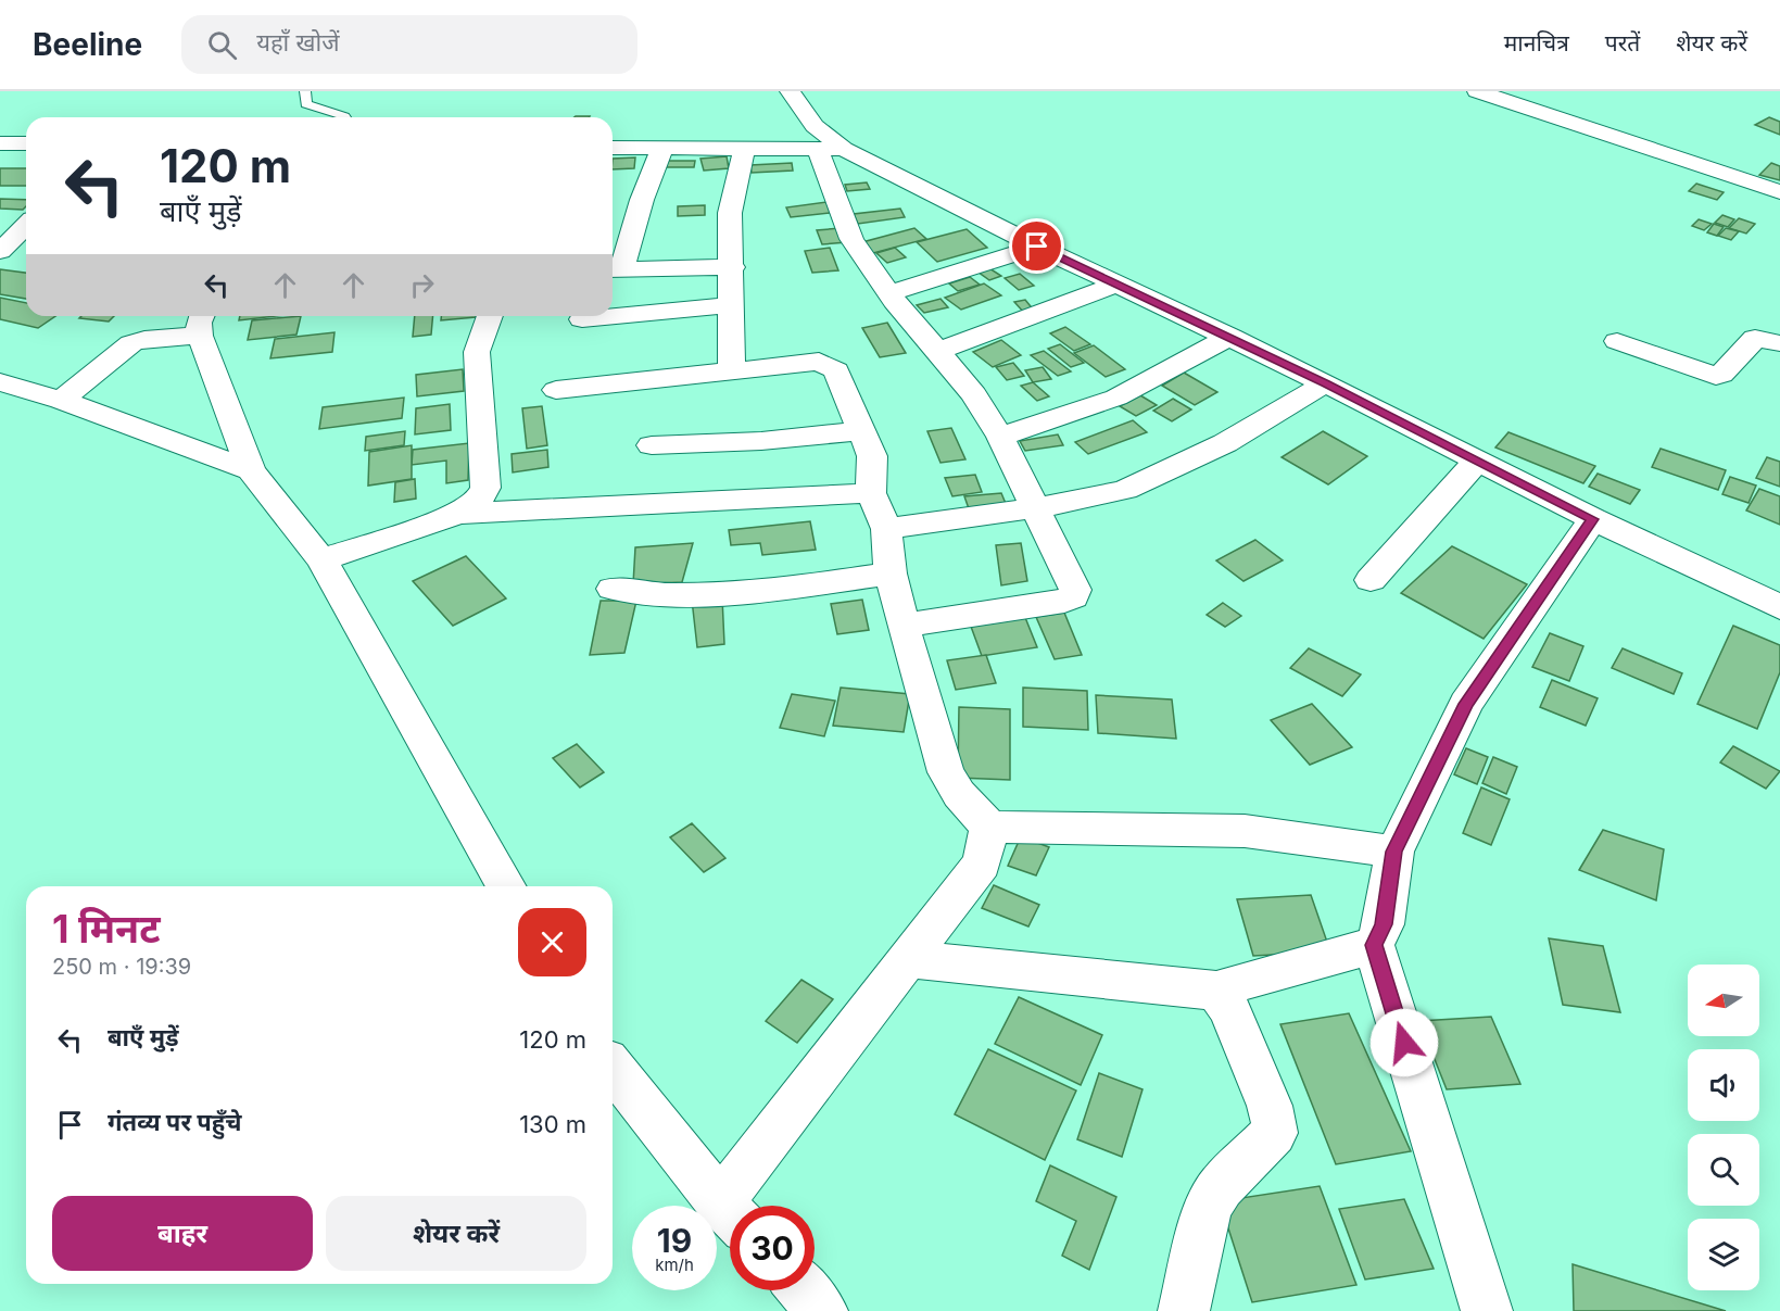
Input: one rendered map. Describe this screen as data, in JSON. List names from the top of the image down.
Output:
{
  "north": "left",
  "page": {
    "header": "Beeline",
    "search": "यहाँ खोजें",
    "nav": ["मानचित्र", "परतें", "शेयर करें"],
    "turn": ["120 m", "बाएँ मुड़ें"],
    "heading": ["1 मिनट", "250 m · 19:39"],
    "list": [
      {
        "name": "बाएँ मुड़ें",
        "value": "120 m"
      },
      {
        "name": "गंतव्य पर पहुँचे",
        "value": "130 m"
      }
    ],
    "buttons": ["बाहर", "शेयर करें"],
    "speed": "19 km/h",
    "limit": "30"
  }
}
